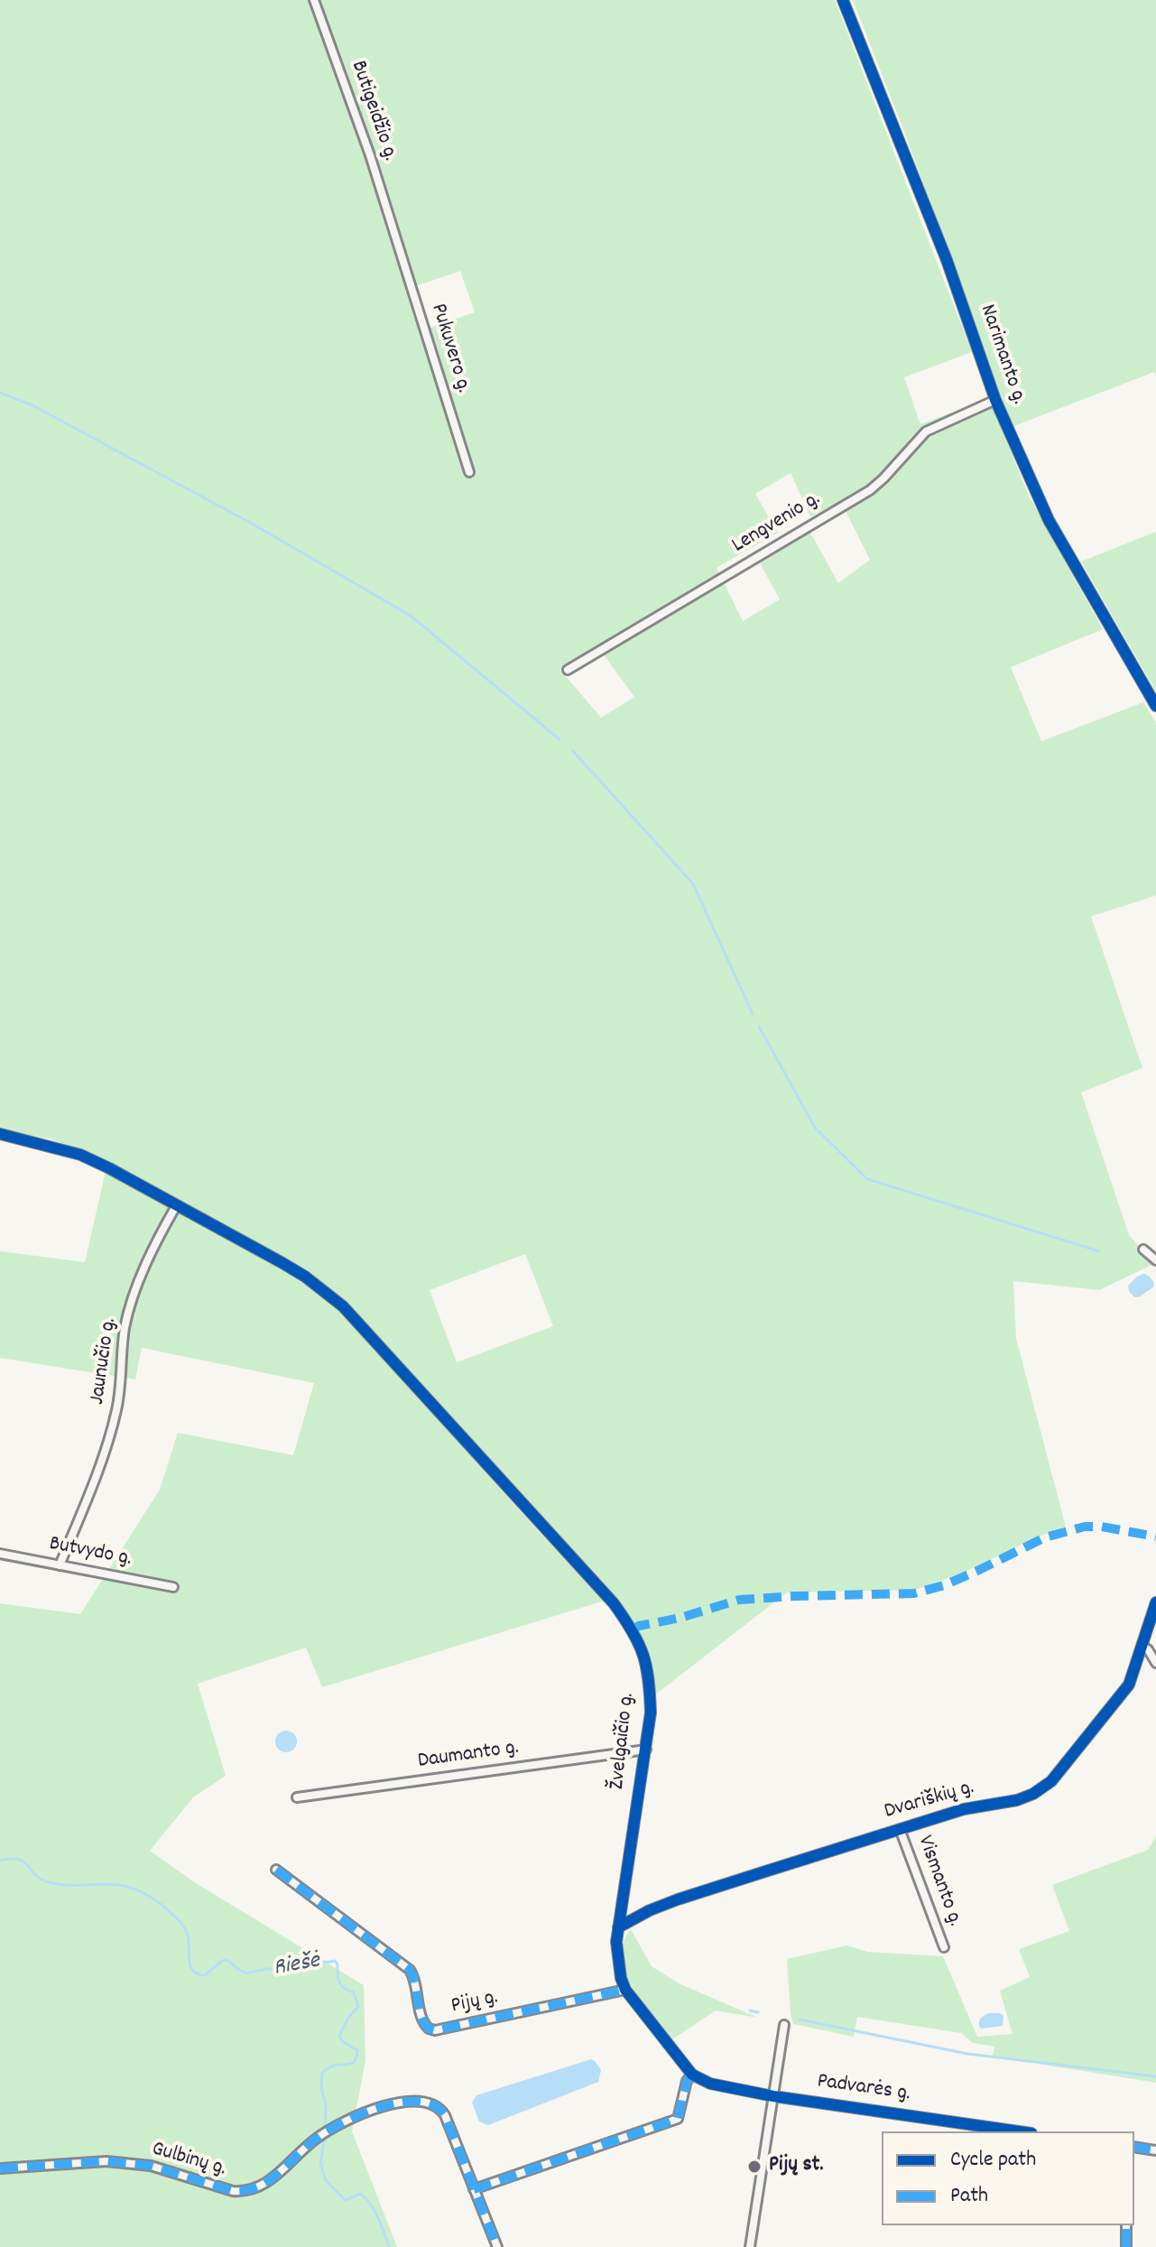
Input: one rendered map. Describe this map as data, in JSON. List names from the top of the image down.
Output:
{
  "streets": {
    "street": [
      "Butigeidžio g.",
      "Pukuvero g.",
      "Narimanto g.",
      "Lengvenio g.",
      "Jaunučio g.",
      "Butvydo g.",
      "Žvelgaičio g.",
      "Daumanto g.",
      "Dvariškių g.",
      "Vismanto g.",
      "Pijų g.",
      "Padvarės g.",
      "Gulbinų g."
    ]
  },
  "crossings": [
    ["Butigeidžio g.", "Pukuvero g."],
    ["Narimanto g.", "Lengvenio g."],
    ["Jaunučio g.", "Butvydo g."],
    ["Jaunučio g.", "Žvelgaičio g."],
    ["Žvelgaičio g.", "Daumanto g."],
    ["Žvelgaičio g.", "Dvariškių g."],
    ["Žvelgaičio g.", "Pijų g."],
    ["Dvariškių g.", "Vismanto g."]
  ],
  "water": ["Riešė"],
  "places": ["Pijų st."],
  "legend": ["Cycle path", "Path"]
}
